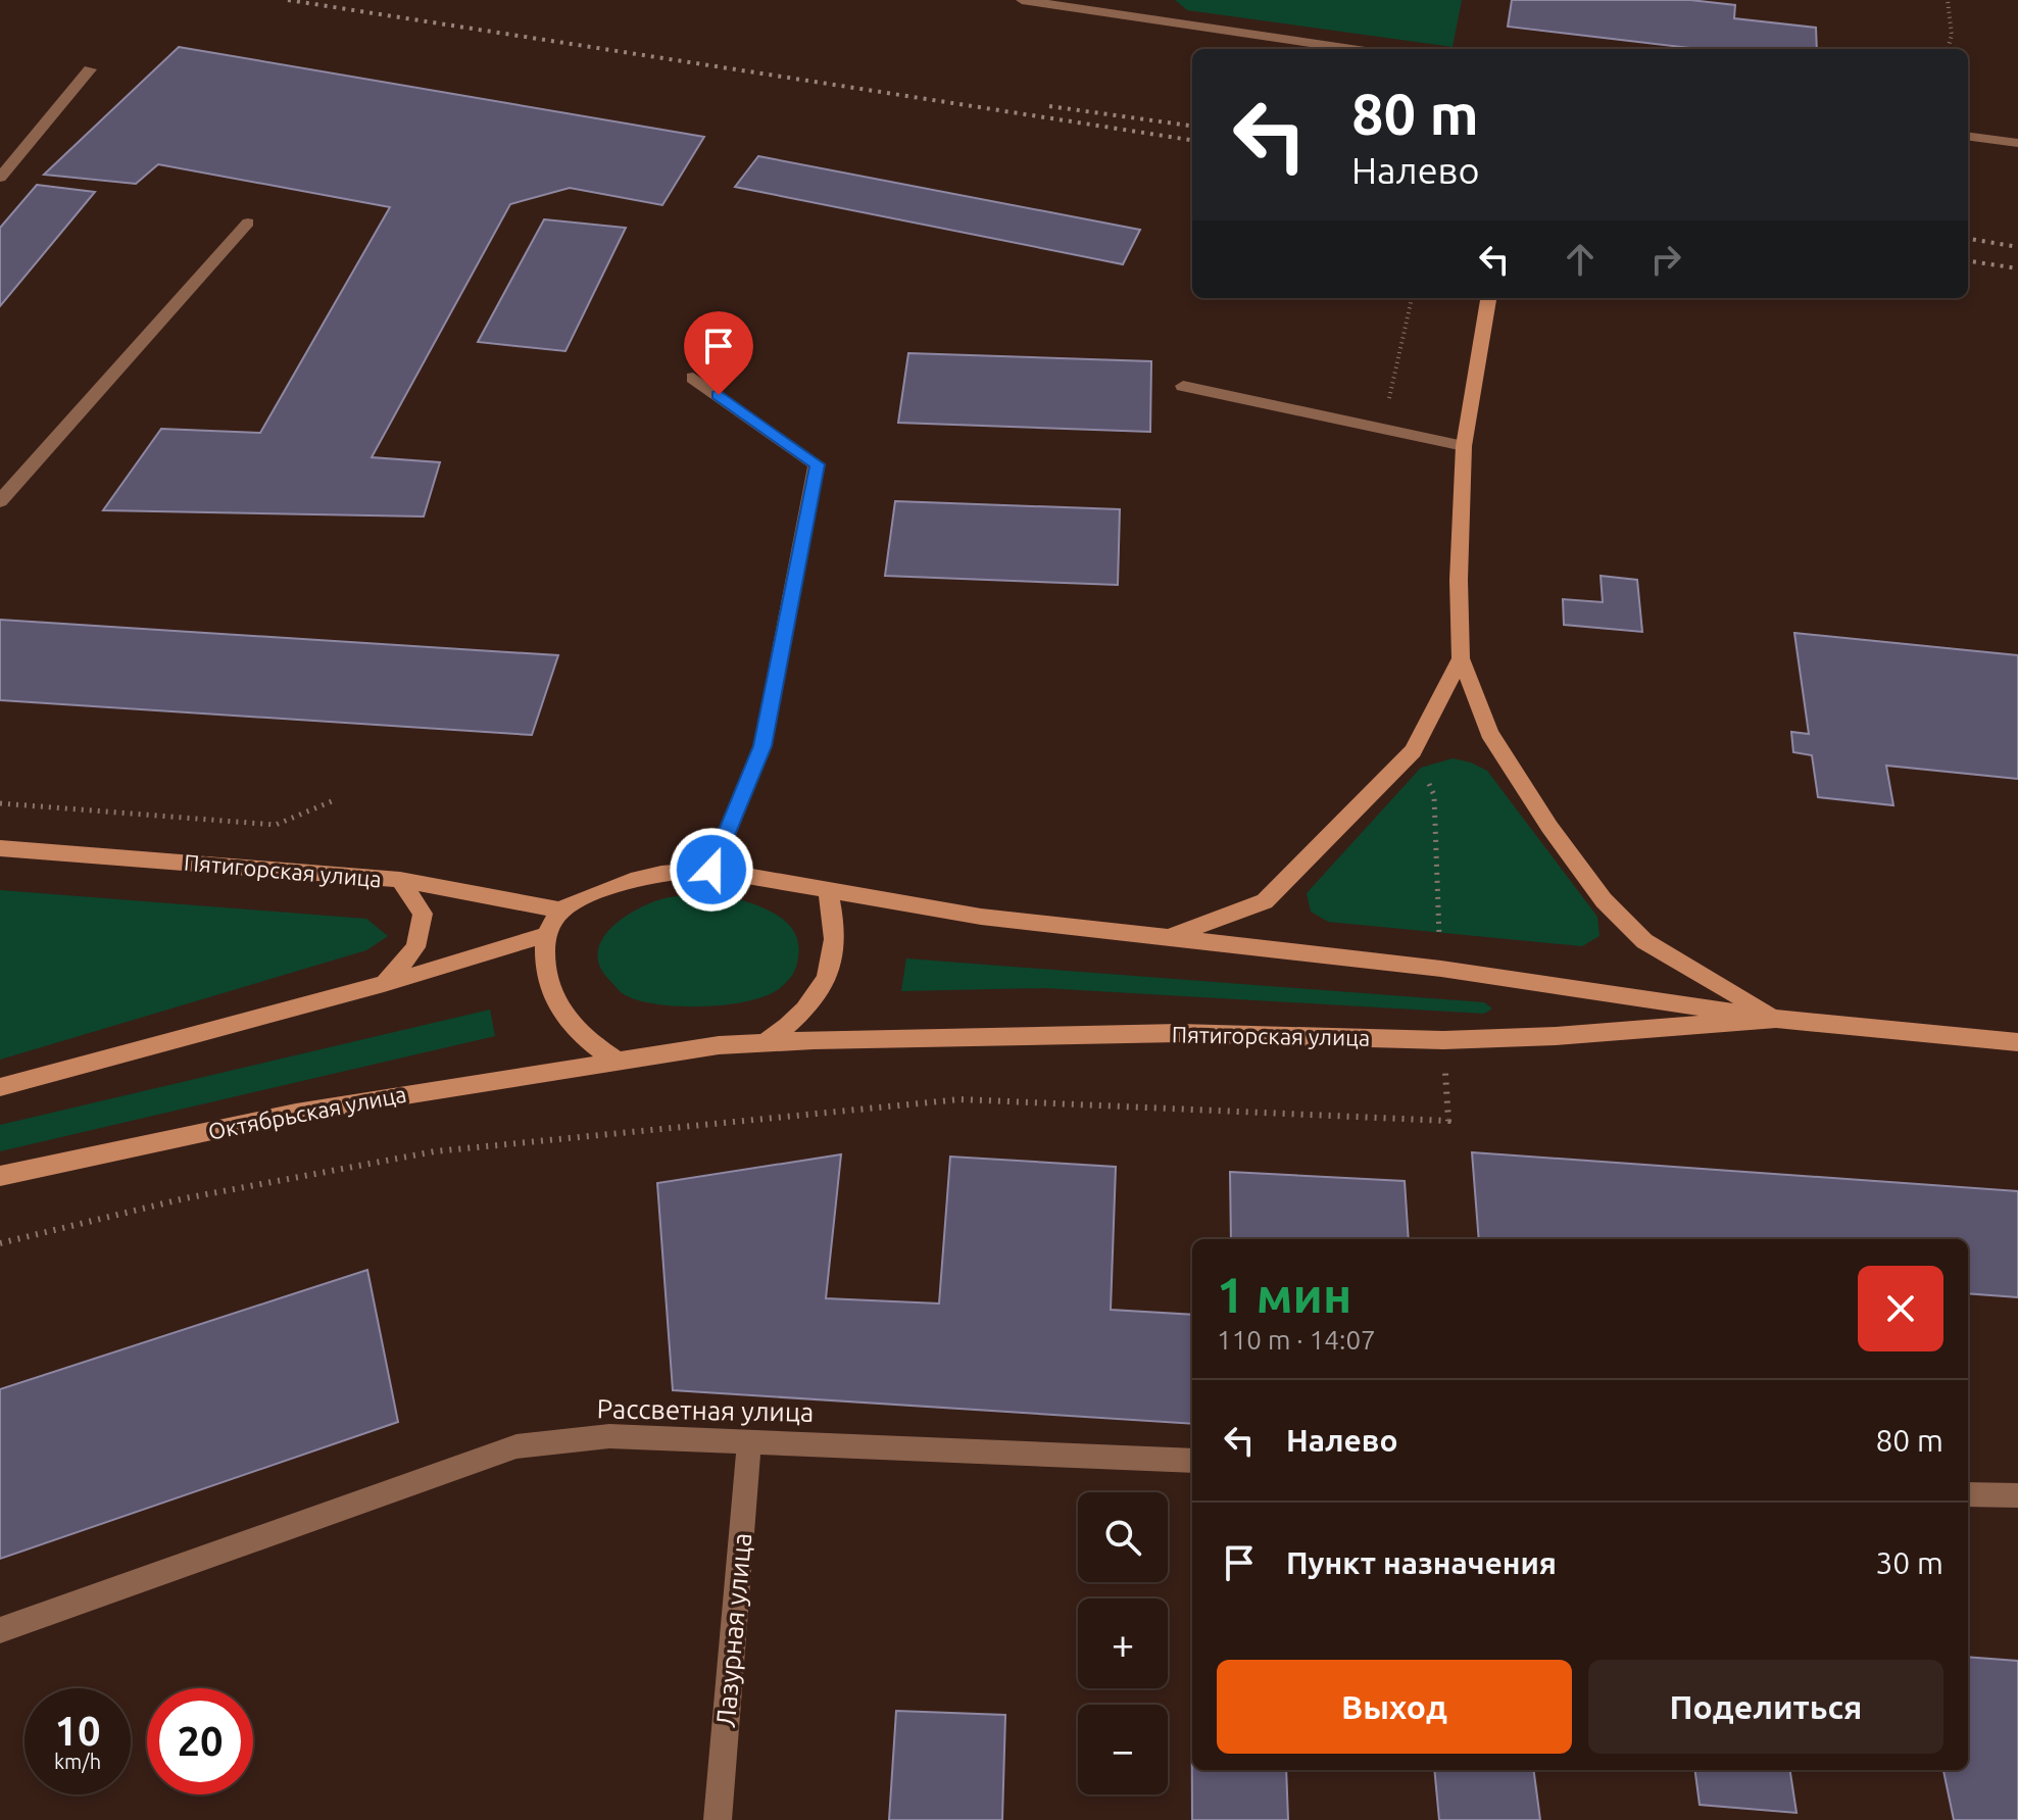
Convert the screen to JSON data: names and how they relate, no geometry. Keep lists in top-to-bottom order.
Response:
{
  "streets": {
    "main road": ["Пятигорская улица", "Октябрьская улица"],
    "street": ["Рассветная улица", "Лазурная улица"]
  },
  "crossings": [
    ["Пятигорская улица", "Октябрьская улица"],
    ["Рассветная улица", "Лазурная улица"]
  ],
  "page": {
    "turn": ["80 m", "Налево"],
    "heading": ["1 мин", "110 m · 14:07"],
    "list": [
      {
        "name": "Налево",
        "value": "80 m"
      },
      {
        "name": "Пункт назначения",
        "value": "30 m"
      }
    ],
    "map_buttons": ["+", "−"],
    "buttons": ["Выход", "Поделиться"],
    "speed": "10 km/h",
    "limit": "20"
  }
}
